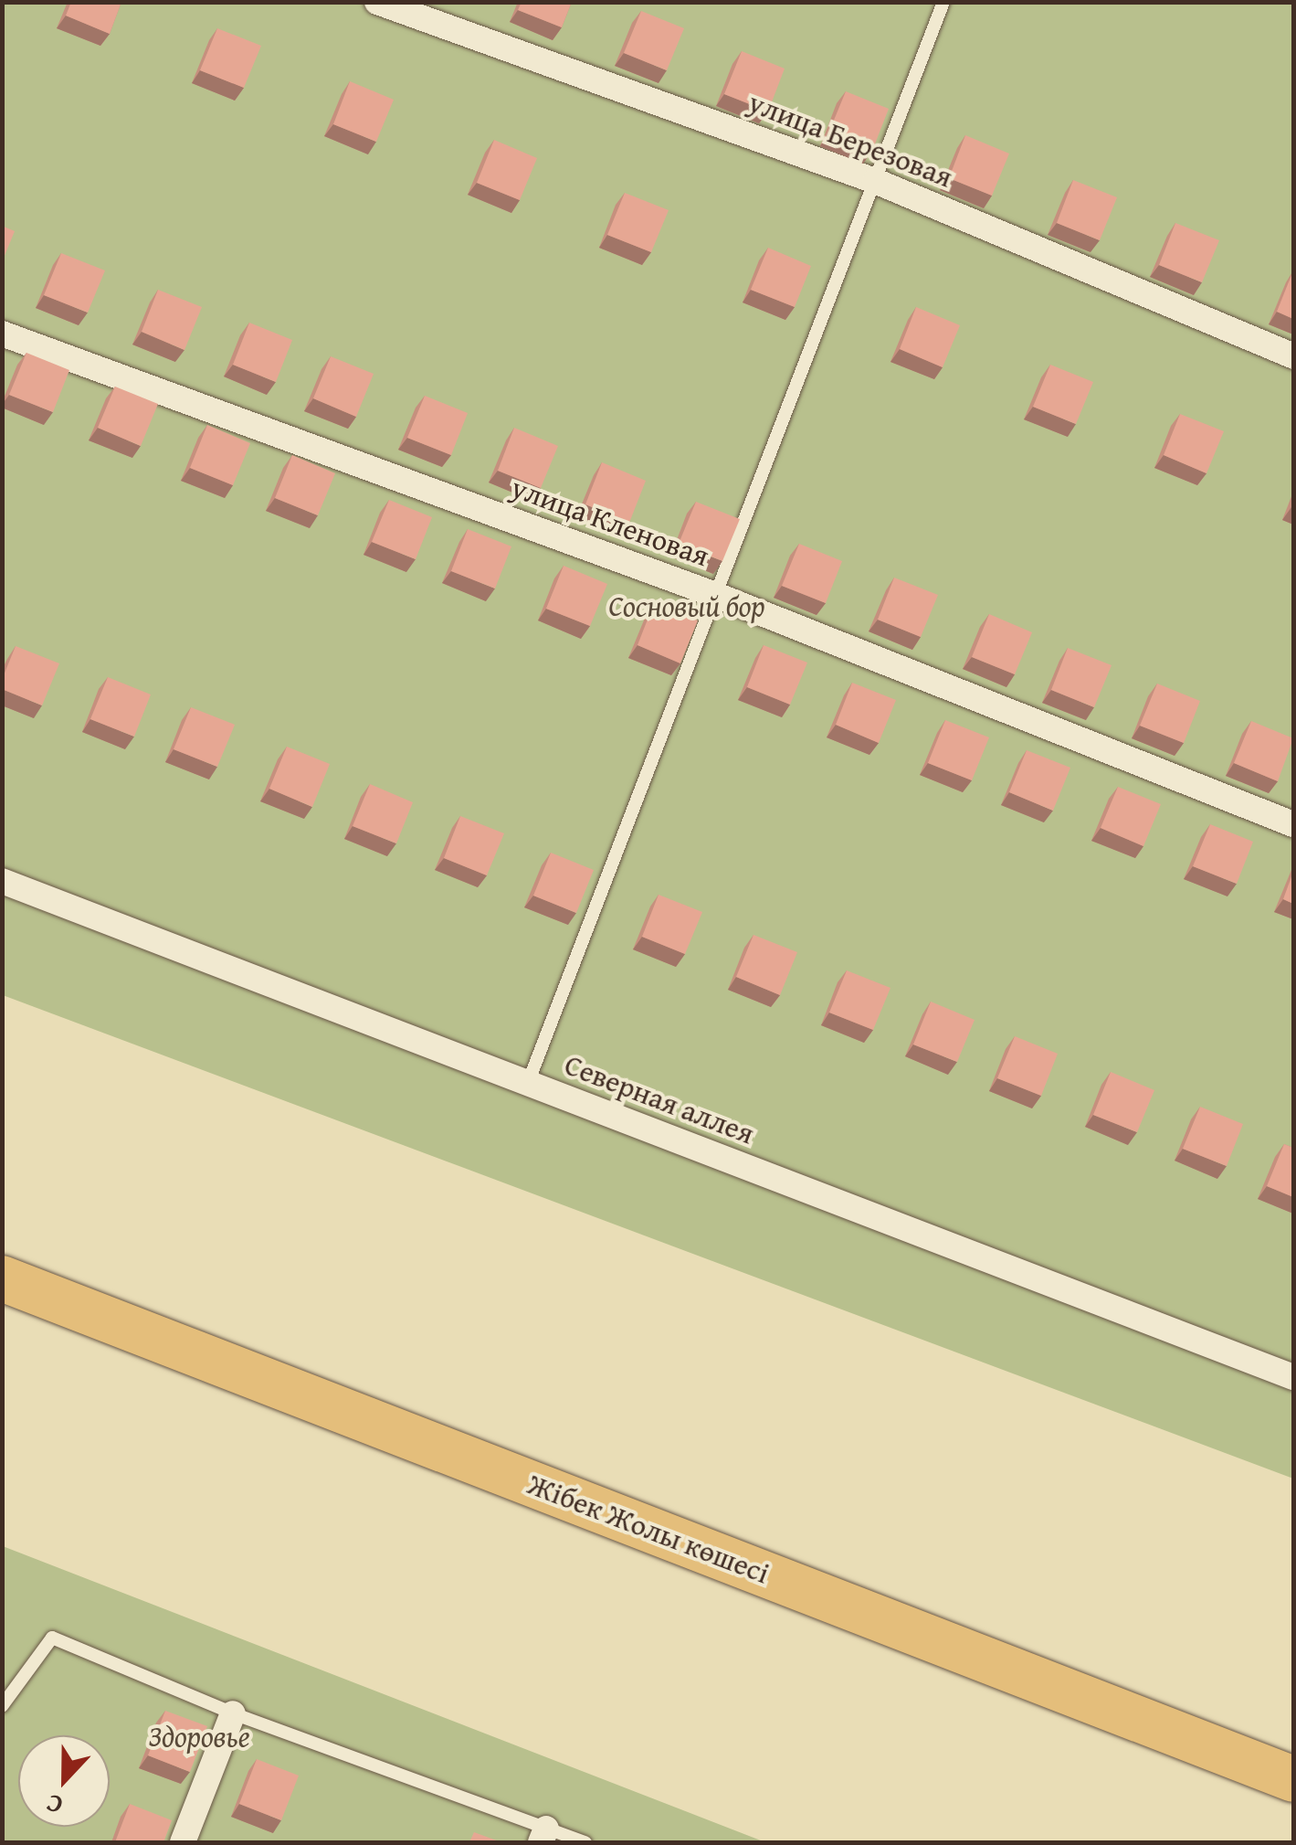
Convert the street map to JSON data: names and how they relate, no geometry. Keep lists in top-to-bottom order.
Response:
{
  "streets": {
    "highway": ["Жібек Жолы көшесі"],
    "street": ["улица Березовая", "улица Кленовая", "Северная аллея"]
  },
  "parks": ["Сосновый бор", "Здоровье"],
  "north": "bottom"
}
